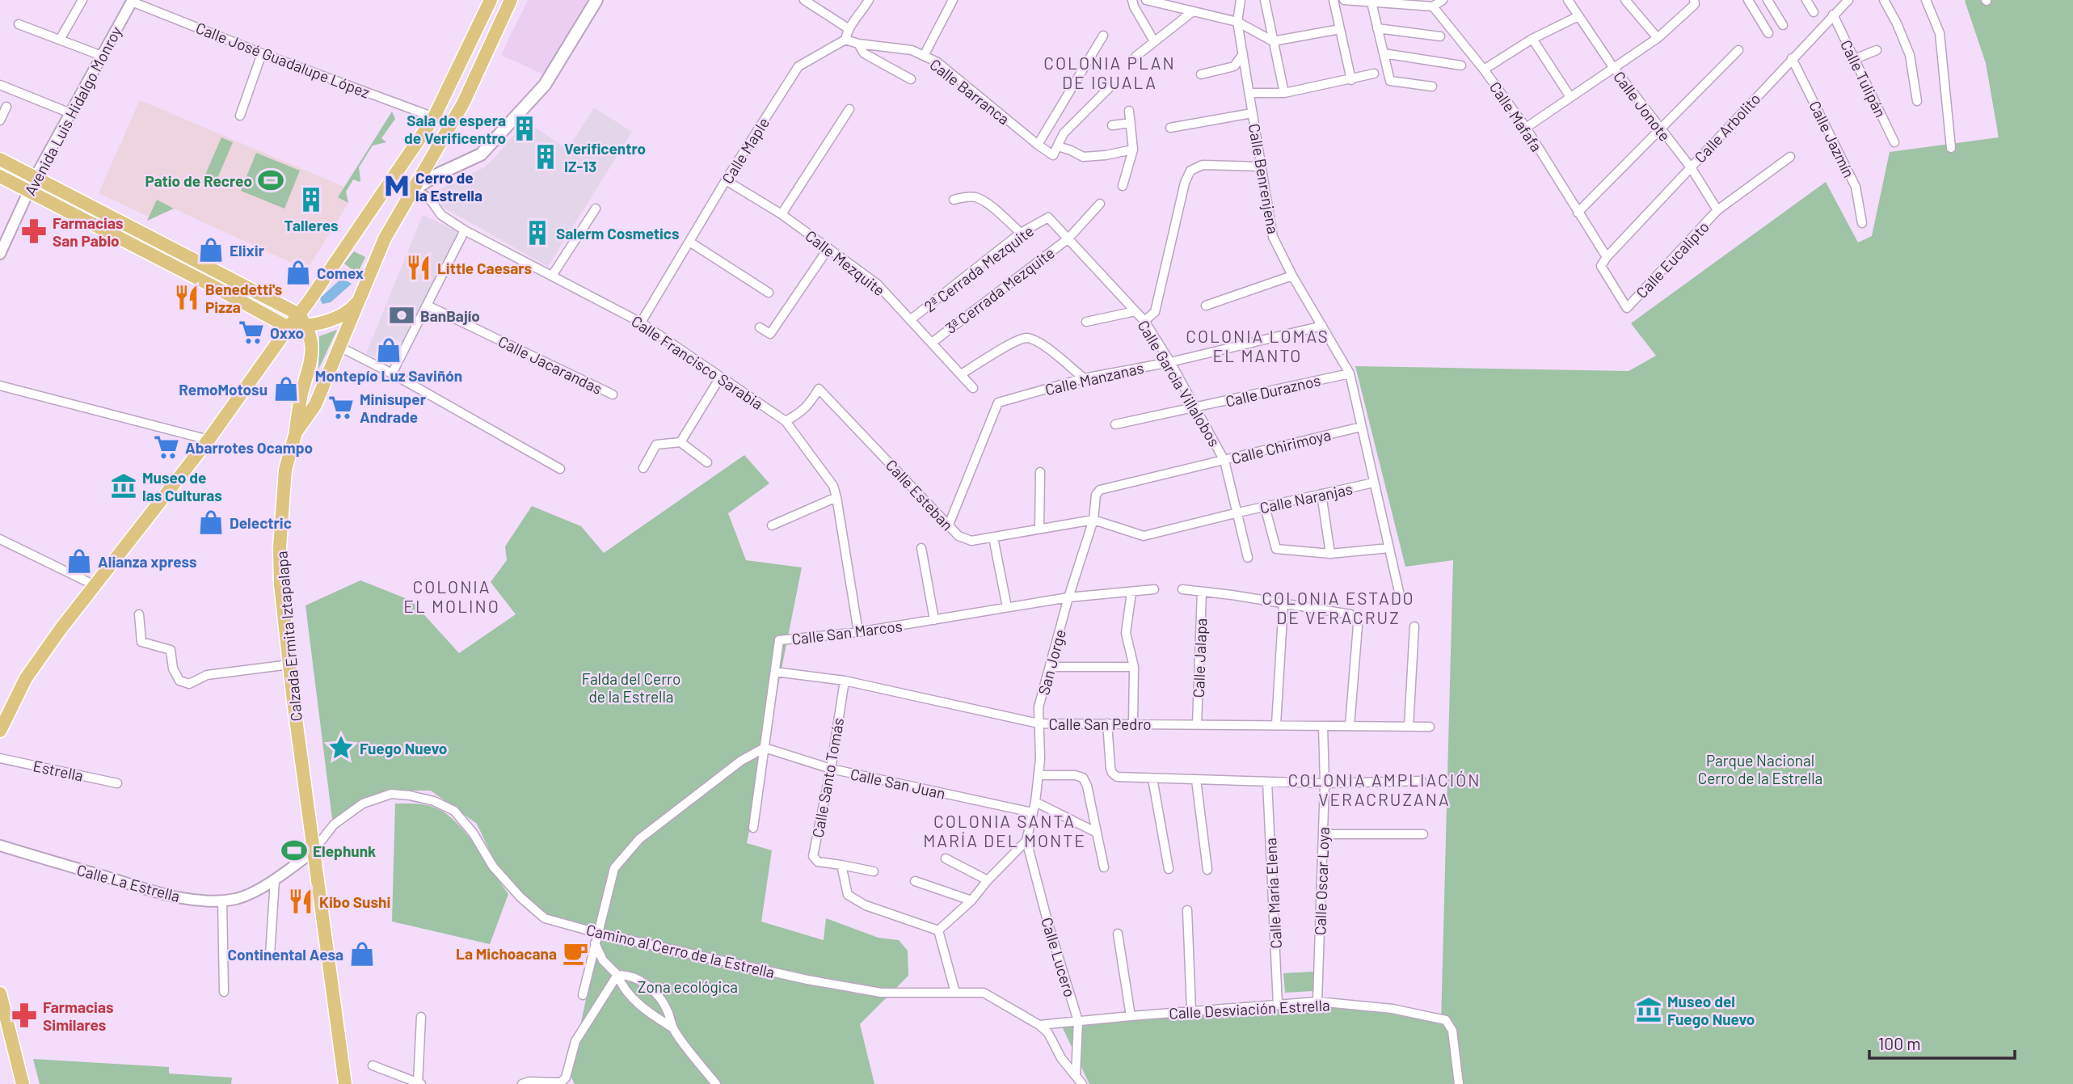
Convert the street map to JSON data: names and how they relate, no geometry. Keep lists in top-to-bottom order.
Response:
{
  "streets": {
    "main road": ["Calzada Ermita Iztapalapa"],
    "street": [
      "Calle José Guadalupe López",
      "Calle Tulipán",
      "Calle Barranca",
      "Calle Jonote",
      "Avenida Luis Hidalgo Monroy",
      "Calle Mafafa",
      "Calle Arbolito",
      "Calle Jazmín",
      "Calle Maple",
      "Calle Benrenjena",
      "Calle Eucalipto",
      "Calle Mezquite",
      "2ª Cerrada Mezquite",
      "3ª Cerrada Mezquite",
      "Calle Francisco Sarabia",
      "Calle Jacarandas",
      "Calle Manzanas",
      "Calle García Villalobos",
      "Calle Duraznos",
      "Calle Chirimoya",
      "Calle Esteban",
      "Calle Naranjas",
      "Calle San Marcos",
      "Calle Jalapa",
      "San Jorge",
      "Calle San Pedro",
      "Estrella",
      "Calle Santo Tomás",
      "Calle San Juan",
      "Calle Oscar Loya",
      "Calle La Estrella",
      "Calle María Elena",
      "Camino al Cerro de la Estrella",
      "Calle Lucero",
      "Calle Desviación Estrella"
    ]
  },
  "crossings": [
    ["Calle José Guadalupe López", "Avenida Luis Hidalgo Monroy"],
    ["Calle Tulipán", "Calle Arbolito"],
    ["Calle Barranca", "Calle Maple"],
    ["Calle Jonote", "Calle Arbolito"],
    ["Calle Jonote", "Calle Eucalipto"],
    ["Calle Mafafa", "Calle Arbolito"],
    ["Calle Mafafa", "Calle Eucalipto"],
    ["Calle Arbolito", "Calle Jazmín"],
    ["Calle Maple", "Calle Mezquite"],
    ["Calle Maple", "Calle Francisco Sarabia"],
    ["Calle Benrenjena", "Calle Manzanas"],
    ["Calle Benrenjena", "Calle Duraznos"],
    ["Calle Benrenjena", "Calle Chirimoya"],
    ["Calle Benrenjena", "Calle Naranjas"],
    ["Calle Mezquite", "2ª Cerrada Mezquite"],
    ["Calle Mezquite", "3ª Cerrada Mezquite"],
    ["2ª Cerrada Mezquite", "Calle García Villalobos"],
    ["3ª Cerrada Mezquite", "Calle García Villalobos"],
    ["Calle Francisco Sarabia", "Calle Esteban"],
    ["Calle Francisco Sarabia", "Calle San Marcos"],
    ["Calle Francisco Sarabia", "Calzada Ermita Iztapalapa"],
    ["Calle Manzanas", "Calle García Villalobos"],
    ["Calle Manzanas", "Calle Esteban"],
    ["Calle García Villalobos", "Calle Duraznos"],
    ["Calle García Villalobos", "Calle Chirimoya"],
    ["Calle García Villalobos", "Calle Naranjas"],
    ["Calle Chirimoya", "Calle Esteban"],
    ["Calle Chirimoya", "Calle Naranjas"],
    ["Calle Chirimoya", "San Jorge"],
    ["Calle Esteban", "Calle Naranjas"],
    ["Calle Esteban", "San Jorge"],
    ["Calle Naranjas", "San Jorge"],
    ["Calle San Marcos", "San Jorge"],
    ["Calle San Marcos", "Calle San Pedro"],
    ["Calle San Marcos", "Calle San Juan"],
    ["Calzada Ermita Iztapalapa", "Calle La Estrella"],
    ["Calzada Ermita Iztapalapa", "Camino al Cerro de la Estrella"],
    ["Calle Jalapa", "Calle San Pedro"],
    ["San Jorge", "Calle San Pedro"],
    ["San Jorge", "Calle San Juan"],
    ["San Jorge", "Calle Lucero"],
    ["Calle San Pedro", "Calle Santo Tomás"],
    ["Calle San Pedro", "Calle Oscar Loya"],
    ["Calle Santo Tomás", "Calle San Juan"],
    ["Calle Oscar Loya", "Calle Desviación Estrella"],
    ["Calle La Estrella", "Camino al Cerro de la Estrella"],
    ["Calle María Elena", "Calle Desviación Estrella"],
    ["Camino al Cerro de la Estrella", "Calle Lucero"],
    ["Camino al Cerro de la Estrella", "Calle Desviación Estrella"],
    ["Calle Lucero", "Calle Desviación Estrella"]
  ],
  "districts": [
    "COLONIA PLAN DE IGUALA",
    "COLONIA LOMAS EL MANTO",
    "COLONIA EL MOLINO",
    "COLONIA ESTADO DE VERACRUZ",
    "COLONIA AMPLIACIÓN VERACRUZANA",
    "COLONIA SANTA MARÍA DEL MONTE"
  ],
  "parks": ["Falda del Cerro de la Estrella", "Parque Nacional Cerro de la Estrella", "Zona ecológica"],
  "places": {
    "building": [
      "Sala de espera de Verificentro",
      "Verificentro IZ-13",
      "Talleres",
      "Salerm Cosmetics"
    ],
    "sports": ["Patio de Recreo", "Elephunk"],
    "metro station": ["Cerro de la Estrella"],
    "pharmacy": ["Farmacias San Pablo", "Farmacias Similares"],
    "shop": [
      "Elixir",
      "Comex",
      "Montepío Luz Saviñón",
      "RemoMotosu",
      "Delectric",
      "Alianza xpress",
      "Continental Aesa"
    ],
    "restaurant": ["Little Caesars", "Benedetti's Pizza", "Kibo Sushi"],
    "bank": ["BanBajío"],
    "supermarket": ["Oxxo", "Minisuper Andrade", "Abarrotes Ocampo"],
    "museum": ["Museo de las Culturas", "Museo del Fuego Nuevo"],
    "place": ["Fuego Nuevo"],
    "cafe": ["La Michoacana"]
  },
  "scale_bar": "100 m"
}
